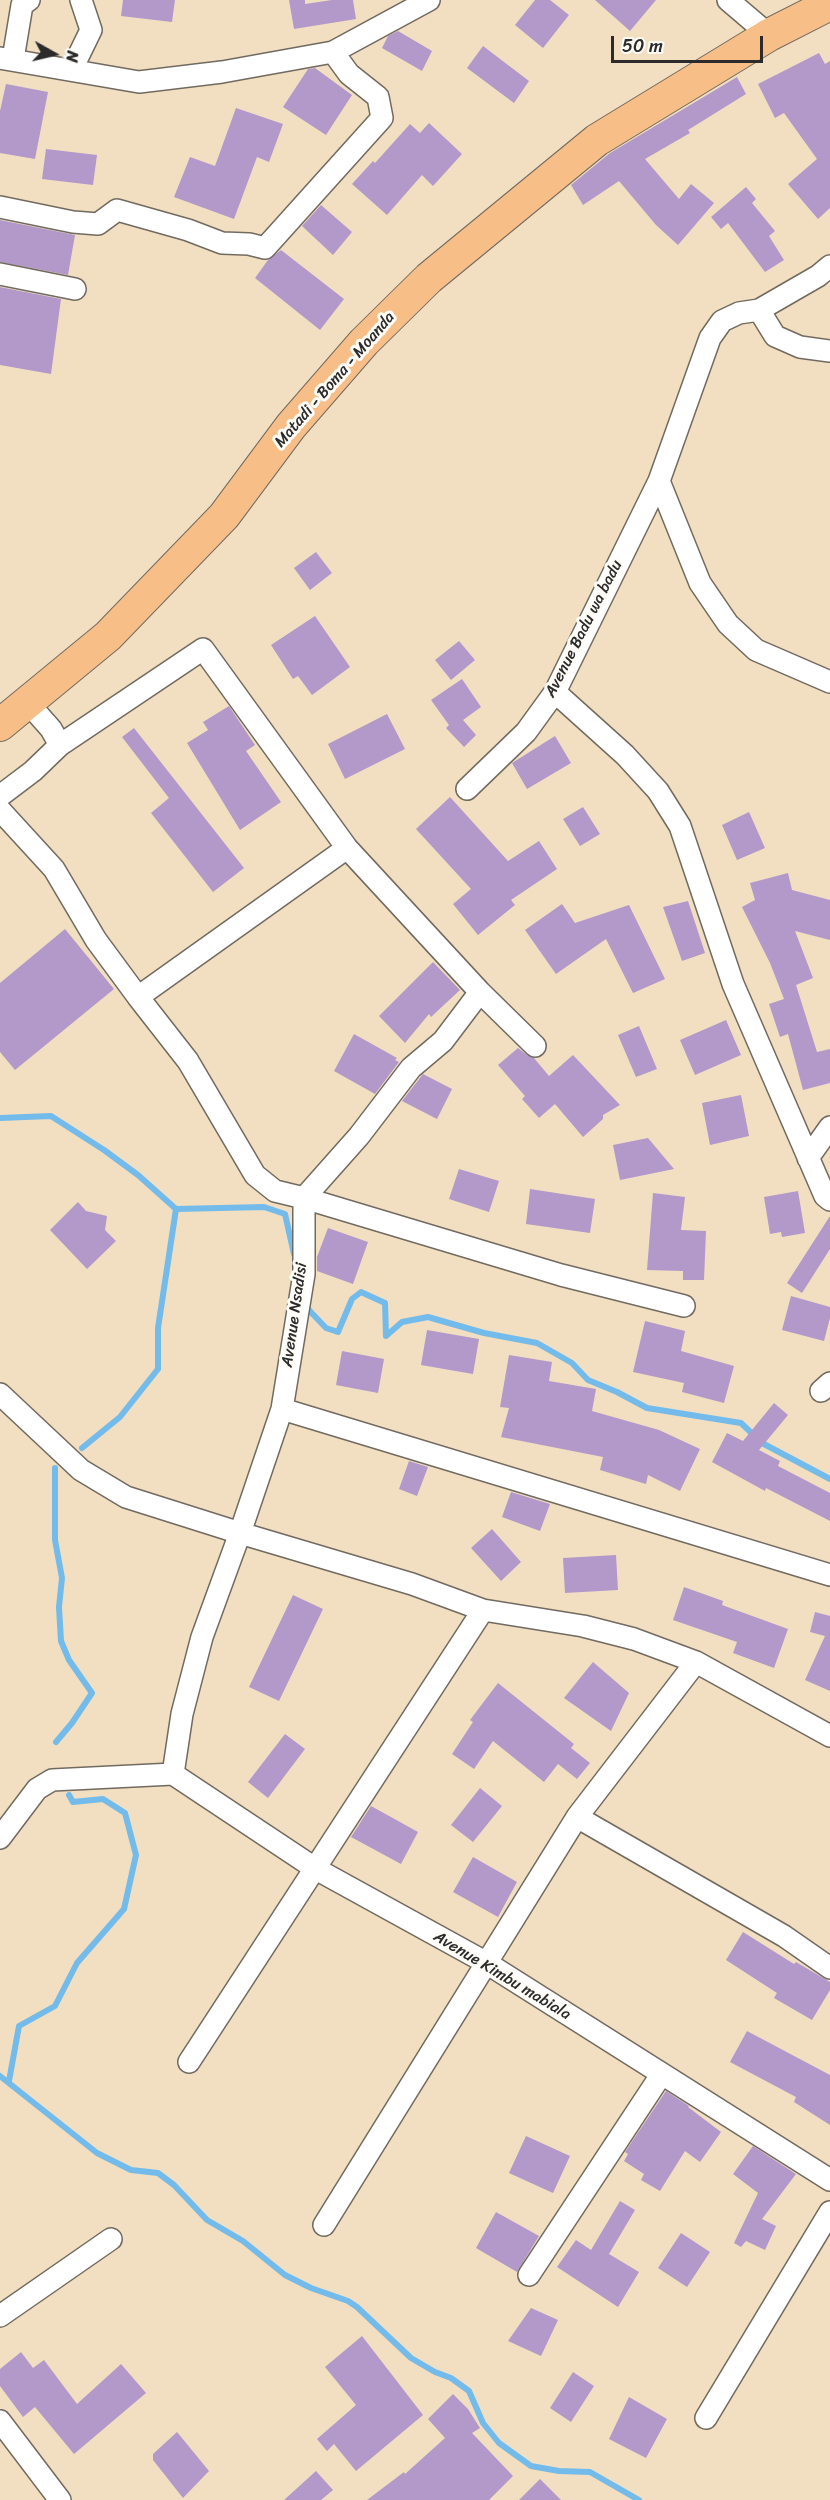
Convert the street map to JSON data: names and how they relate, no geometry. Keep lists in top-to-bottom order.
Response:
{
  "streets": {
    "highway": ["Matadi - Boma - Moanda"],
    "street": ["Avenue Badu wa badu", "Avenue Nsadisi", "Avenue Kimbu mabiala"]
  },
  "crossings": [
    ["Avenue Nsadisi", "Avenue Kimbu mabiala"]
  ],
  "scale_bar": "50 m",
  "north": "right"
}
